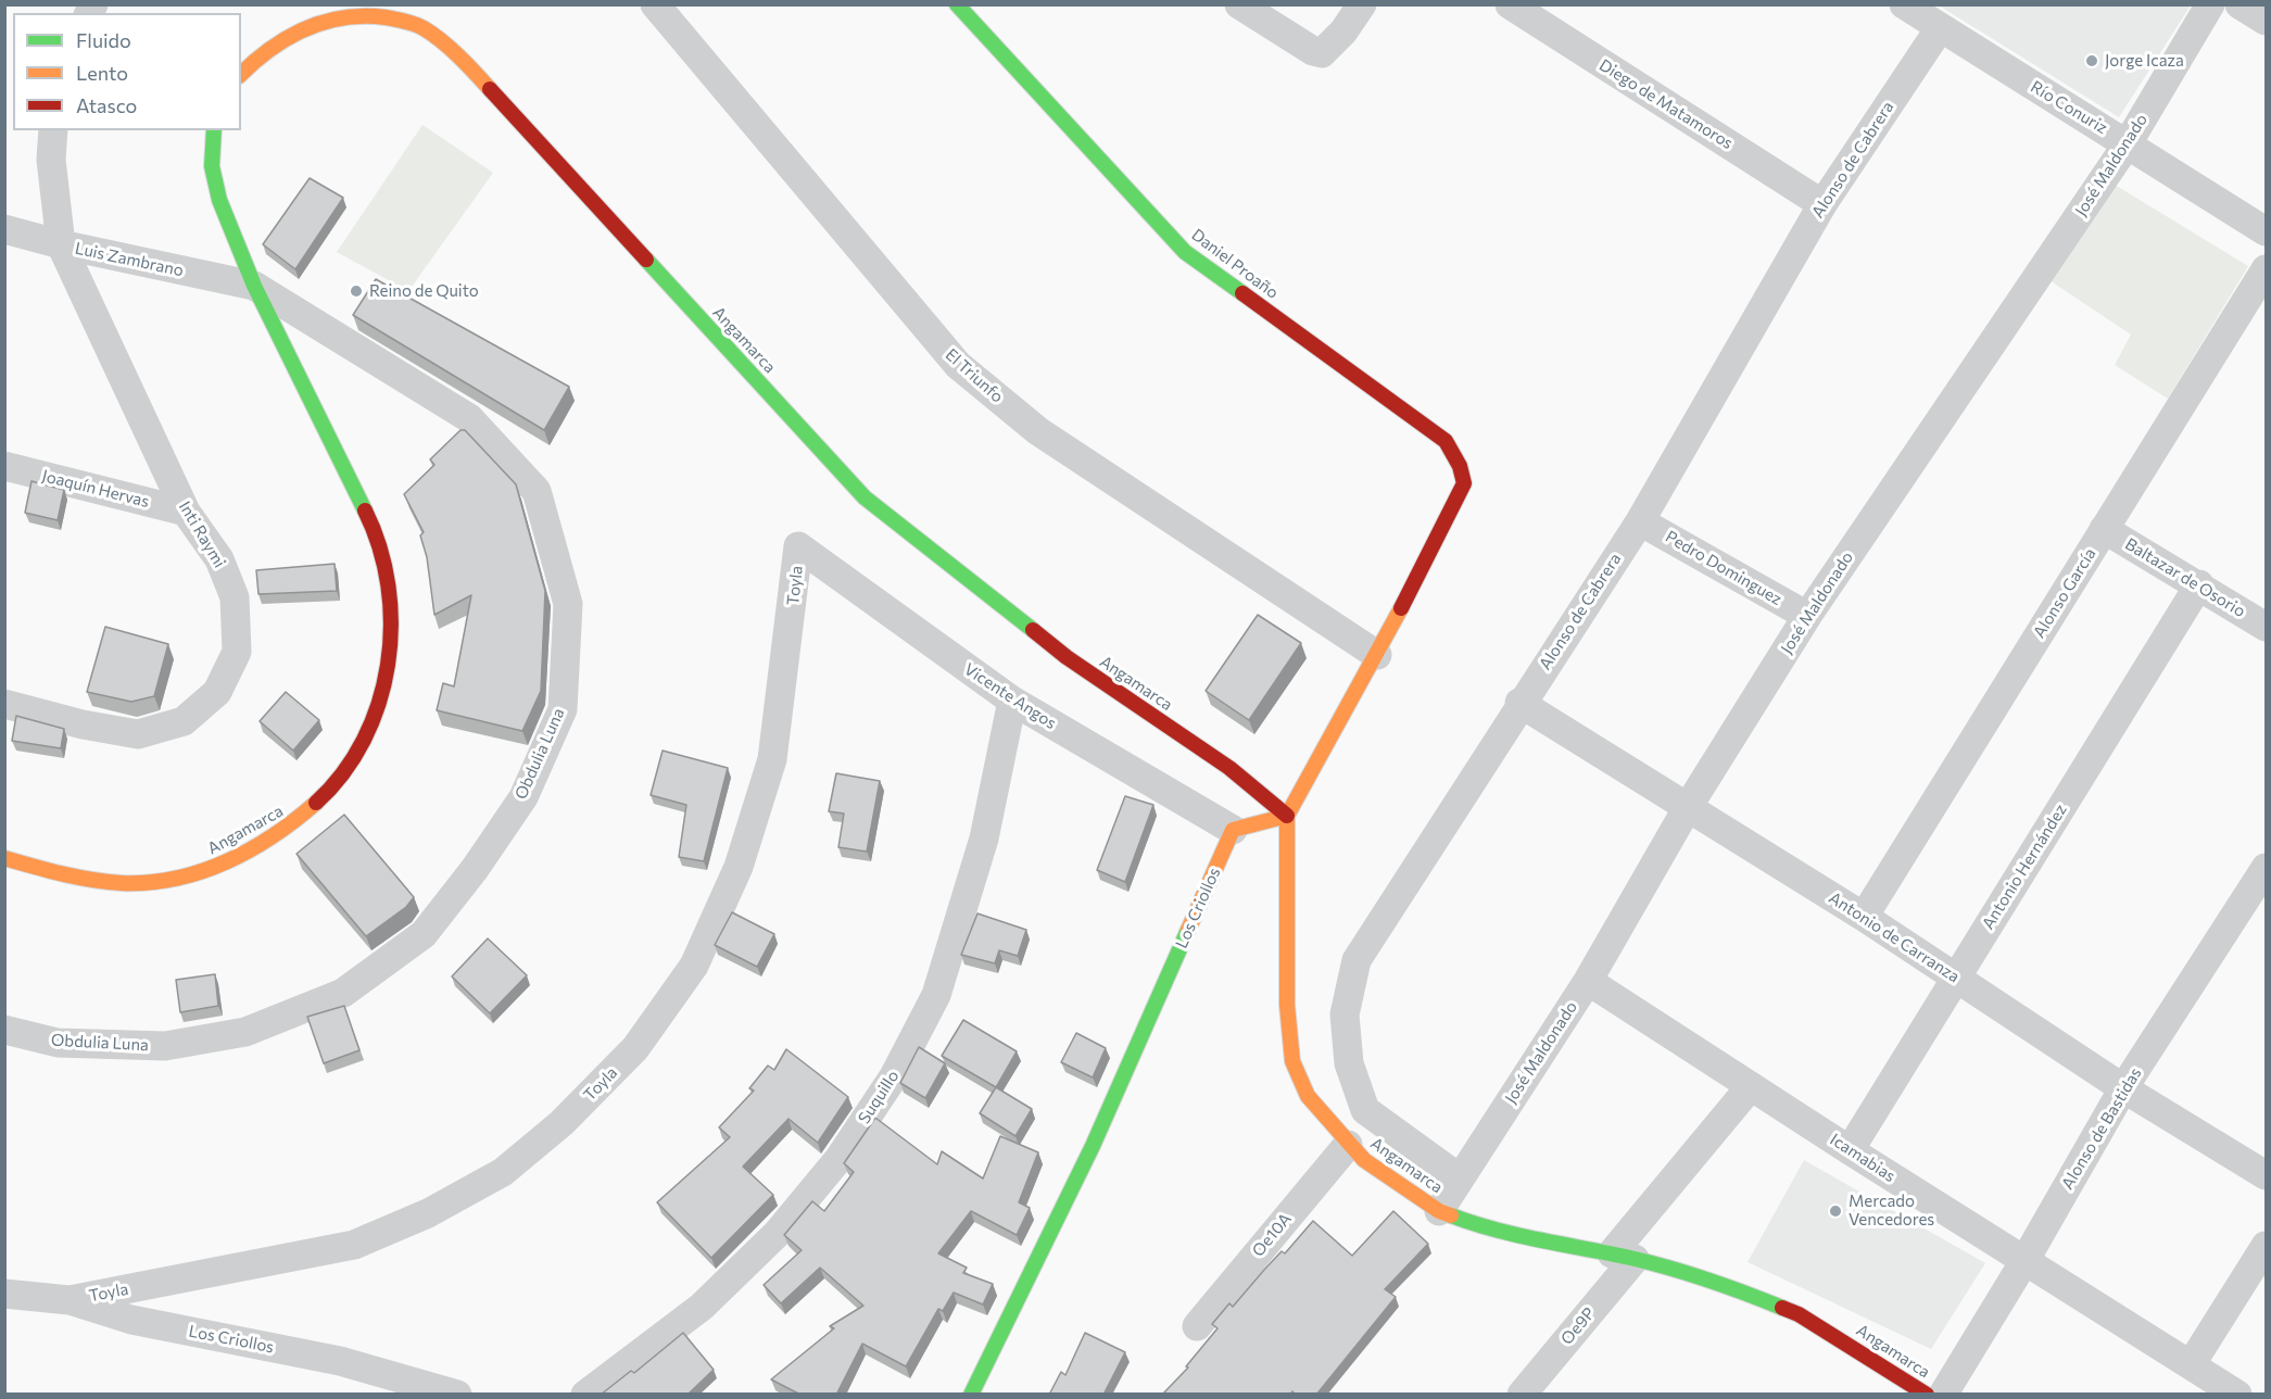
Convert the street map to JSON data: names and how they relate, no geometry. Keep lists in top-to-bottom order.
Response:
{
  "streets": {
    "street": [
      "Diego de Matamoros",
      "Río Conuriz",
      "Alonso de Cabrera",
      "José Maldonado",
      "Luis Zambrano",
      "Daniel Proaño",
      "Angamarca",
      "El Triunfo",
      "Joaquín Hervas",
      "Inti Raymi",
      "Pedro Dominguez",
      "Baltazar de Osorio",
      "Toyla",
      "Alonso García",
      "Vicente Angos",
      "Obdulia Luna",
      "Antonio Hernández",
      "Los Criollos",
      "Antonio de Carranza",
      "Suquillo",
      "Alonso de Bastidas",
      "Icamabias",
      "Oe10A",
      "Oe9P"
    ]
  },
  "crossings": [
    ["Diego de Matamoros", "Alonso de Cabrera"],
    ["Río Conuriz", "Alonso de Cabrera"],
    ["Río Conuriz", "José Maldonado"],
    ["Alonso de Cabrera", "José Maldonado"],
    ["Alonso de Cabrera", "Pedro Dominguez"],
    ["Alonso de Cabrera", "Antonio de Carranza"],
    ["José Maldonado", "Angamarca"],
    ["José Maldonado", "Pedro Dominguez"],
    ["José Maldonado", "Antonio de Carranza"],
    ["José Maldonado", "Icamabias"],
    ["Luis Zambrano", "Angamarca"],
    ["Luis Zambrano", "Inti Raymi"],
    ["Luis Zambrano", "Obdulia Luna"],
    ["Daniel Proaño", "El Triunfo"],
    ["Angamarca", "Obdulia Luna"],
    ["Angamarca", "Oe10A"],
    ["Angamarca", "Oe9P"],
    ["Joaquín Hervas", "Inti Raymi"],
    ["Baltazar de Osorio", "Alonso García"],
    ["Baltazar de Osorio", "Antonio Hernández"],
    ["Toyla", "Vicente Angos"],
    ["Toyla", "Los Criollos"],
    ["Alonso García", "Antonio de Carranza"],
    ["Vicente Angos", "Los Criollos"],
    ["Vicente Angos", "Suquillo"],
    ["Antonio Hernández", "Antonio de Carranza"],
    ["Antonio Hernández", "Icamabias"],
    ["Antonio de Carranza", "Alonso de Bastidas"],
    ["Alonso de Bastidas", "Icamabias"],
    ["Icamabias", "Oe9P"]
  ],
  "places": ["Jorge Icaza", "Reino de Quito", "Mercado Vencedores"],
  "legend": ["Fluido", "Lento", "Atasco"]
}
